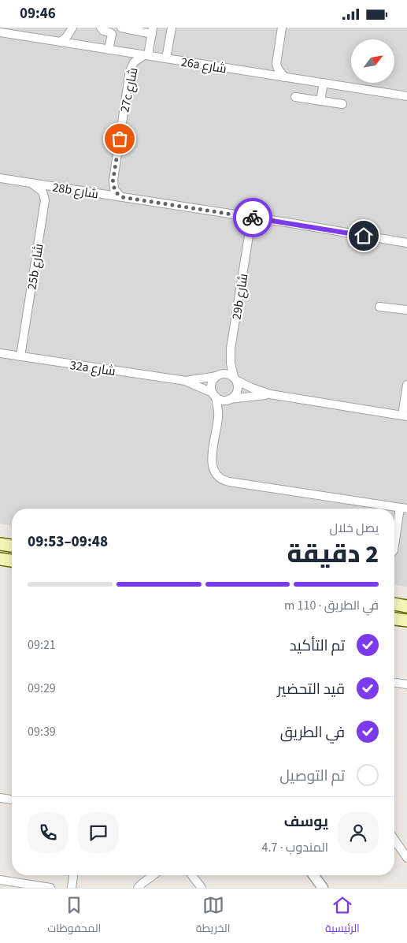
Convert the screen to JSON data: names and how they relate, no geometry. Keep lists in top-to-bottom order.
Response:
{
  "streets": {
    "street": [
      "26a شارع",
      "27c شارع",
      "28b شارع",
      "25b شارع",
      "29b شارع",
      "32a شارع"
    ]
  },
  "crossings": [
    ["26a شارع", "27c شارع"],
    ["27c شارع", "28b شارع"],
    ["28b شارع", "25b شارع"],
    ["28b شارع", "29b شارع"],
    ["25b شارع", "32a شارع"],
    ["29b شارع", "32a شارع"]
  ],
  "north": "top right",
  "page": {
    "status": "09:46",
    "heading": ["2 دقيقة", "يصل خلال", "09:48–09:53"],
    "panel": ["يوسف", "المندوب · 4.7"],
    "bar": "في الطريق · 110 m",
    "list": [
      ["تم التأكيد", "09:21"],
      ["قيد التحضير", "09:29"],
      ["في الطريق", "09:39"],
      "تم التوصيل"
    ],
    "tabs": ["الرئيسية", "الخريطة", "المحفوظات"]
  }
}
